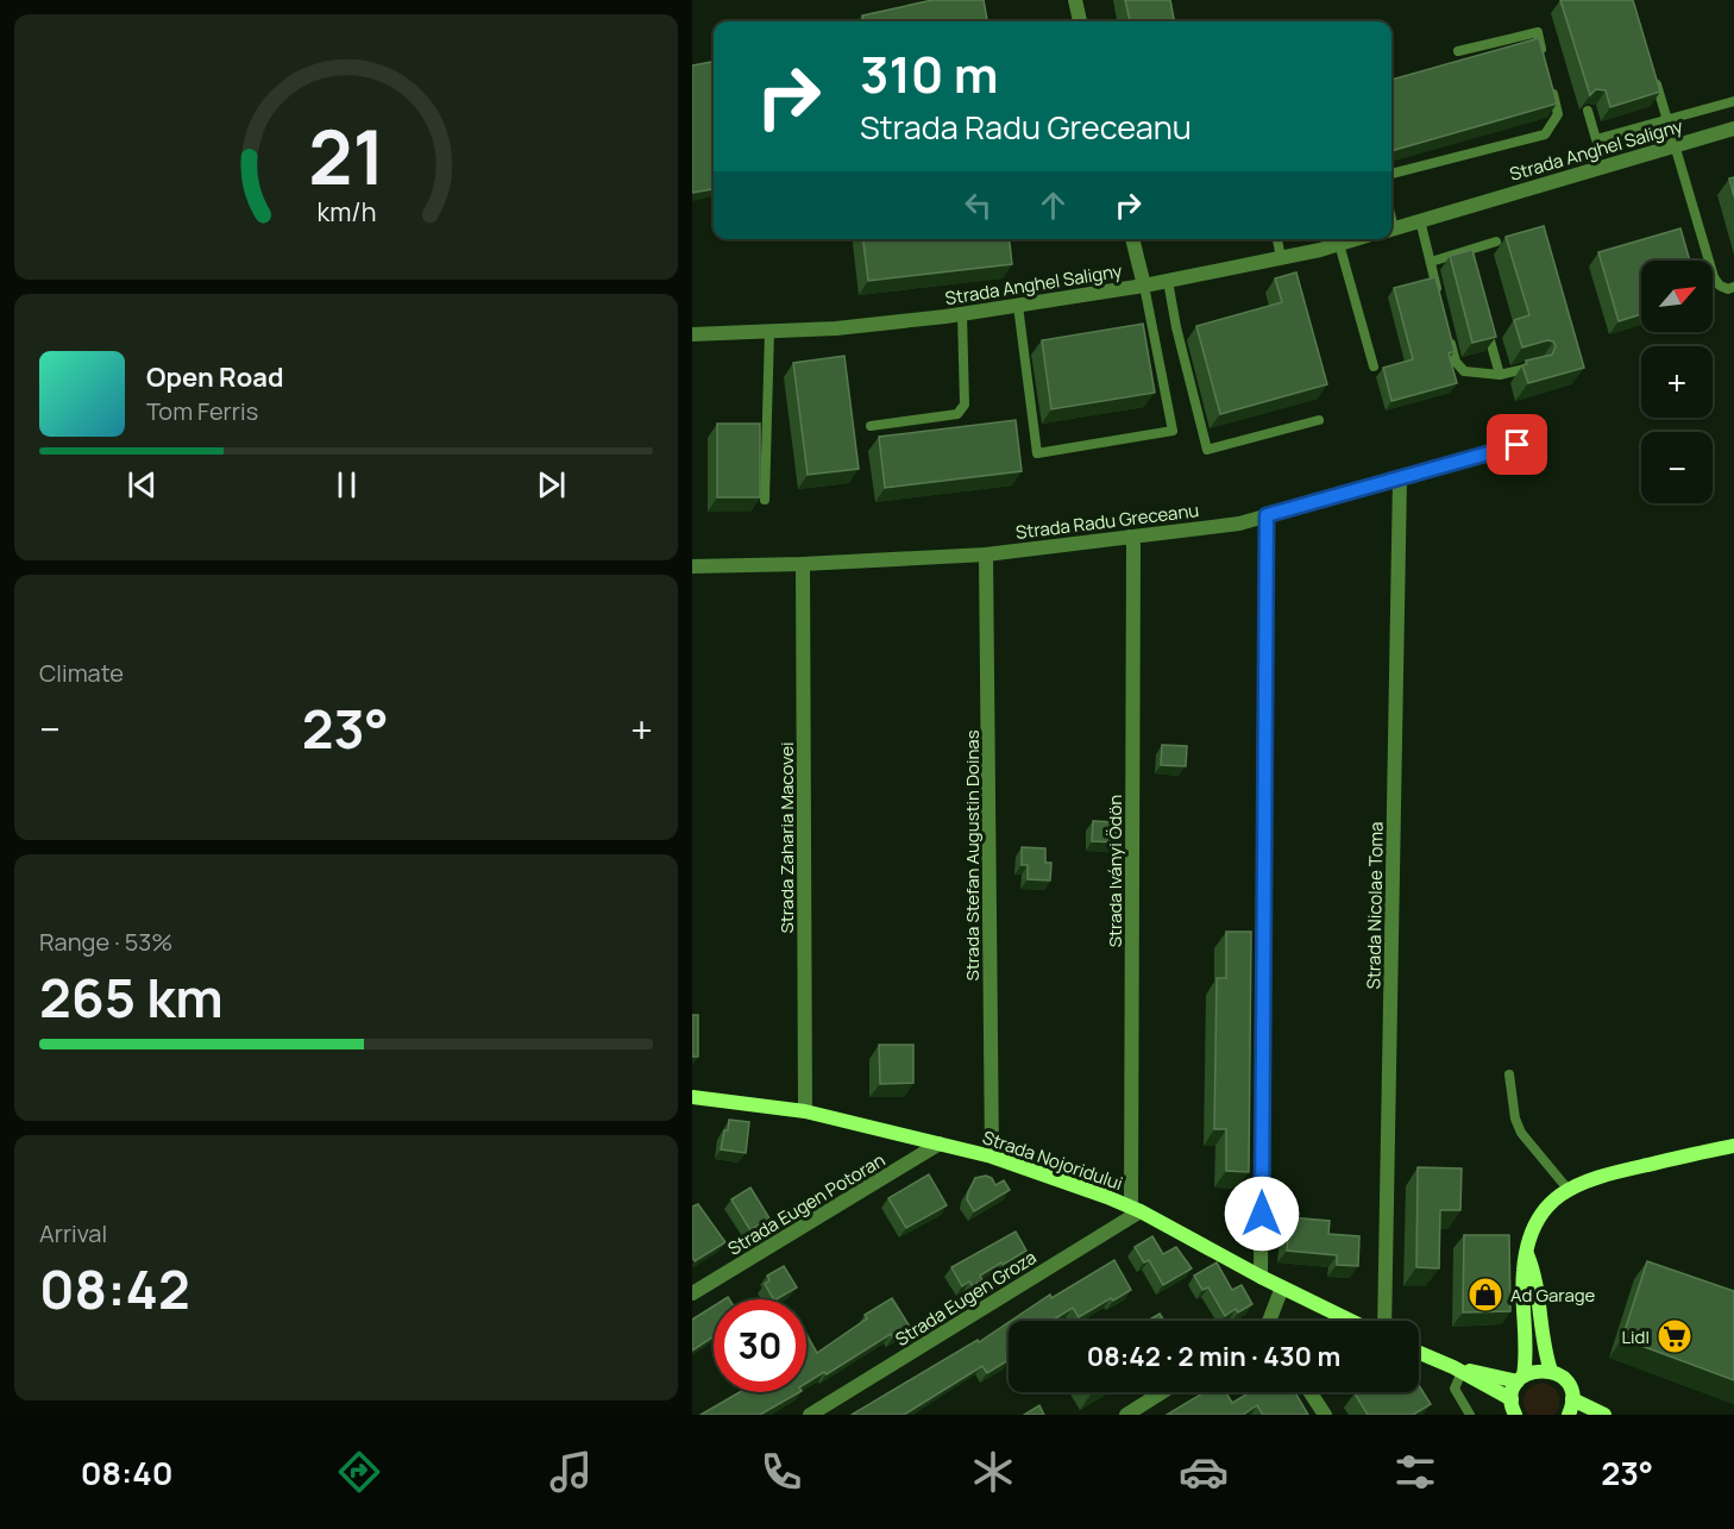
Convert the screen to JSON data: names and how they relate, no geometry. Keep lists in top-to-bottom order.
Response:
{
  "streets": {
    "main road": ["Strada Nojoridului"],
    "street": [
      "Strada Anghel Saligny",
      "Strada Radu Greceanu",
      "Strada Zaharia Macovei",
      "Strada Stefan Augustin Doinas",
      "Strada Iványi Ödön",
      "Strada Nicolae Toma",
      "Strada Eugen Potoran",
      "Strada Eugen Groza"
    ]
  },
  "crossings": [
    ["Strada Radu Greceanu", "Strada Zaharia Macovei"],
    ["Strada Radu Greceanu", "Strada Stefan Augustin Doinas"],
    ["Strada Radu Greceanu", "Strada Iványi Ödön"],
    ["Strada Radu Greceanu", "Strada Nicolae Toma"],
    ["Strada Zaharia Macovei", "Strada Nojoridului"],
    ["Strada Stefan Augustin Doinas", "Strada Nojoridului"],
    ["Strada Iványi Ödön", "Strada Nojoridului"],
    ["Strada Iványi Ödön", "Strada Eugen Groza"],
    ["Strada Nojoridului", "Strada Eugen Potoran"],
    ["Strada Nojoridului", "Strada Eugen Groza"]
  ],
  "places": {
    "shop": ["Ad Garage"],
    "supermarket": ["Lidl"]
  },
  "north": "top right",
  "page": {
    "turn": ["310 m", "Strada Radu Greceanu"],
    "map_buttons": ["+", "−"],
    "song": ["Open Road", "Tom Ferris"],
    "tile": [
      "Climate",
      ["Range · 53%", "265 km"],
      ["Arrival", "08:42"]
    ],
    "heat": ["−", "23°", "+"],
    "limit": "30",
    "trip": "08:42 · 2 min · 430 m",
    "tabs": ["08:40", "23°"],
    "gauge": ["21", "km/h"]
  }
}
